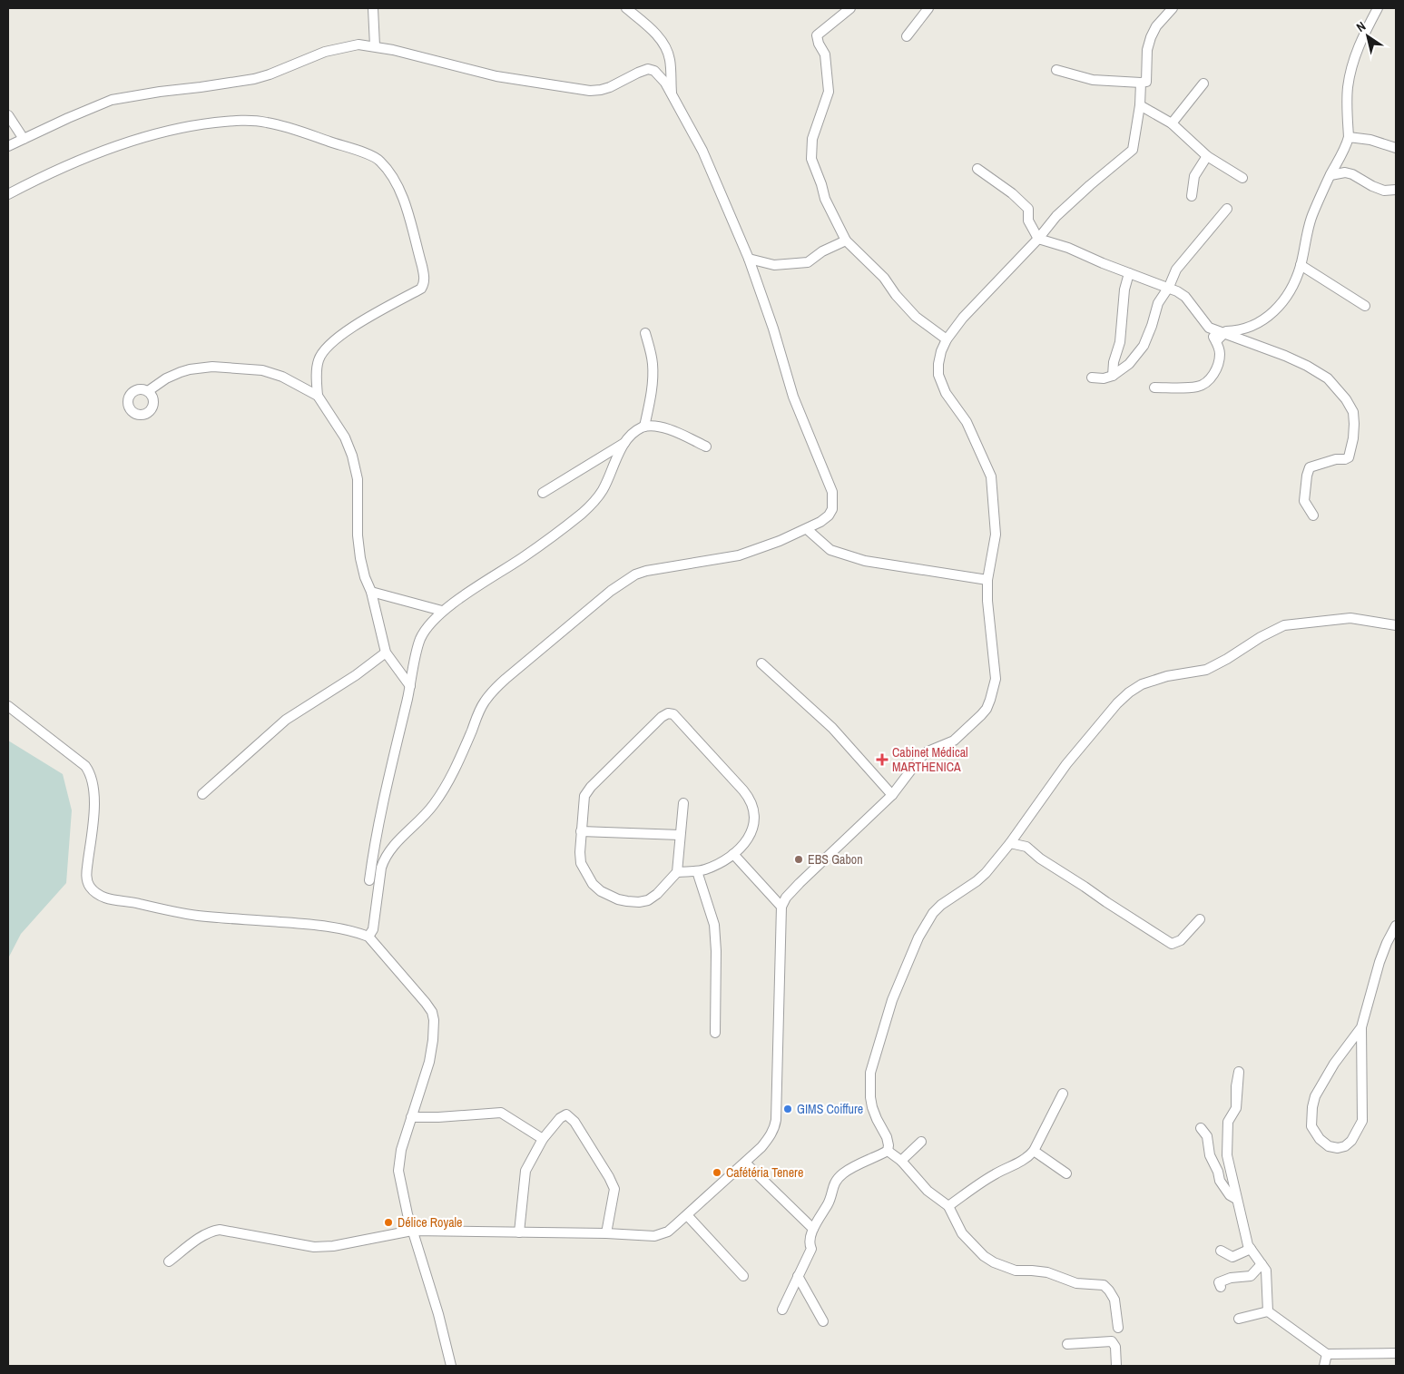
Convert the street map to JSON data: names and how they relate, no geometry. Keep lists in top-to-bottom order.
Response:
{
  "places": {
    "health": ["Cabinet Médical MARTHENICA"],
    "other": [
      "EBS Gabon",
      "GIMS Coiffure",
      "Cafétéria Tenere",
      "Délice Royale"
    ]
  },
  "north": "top left"
}
